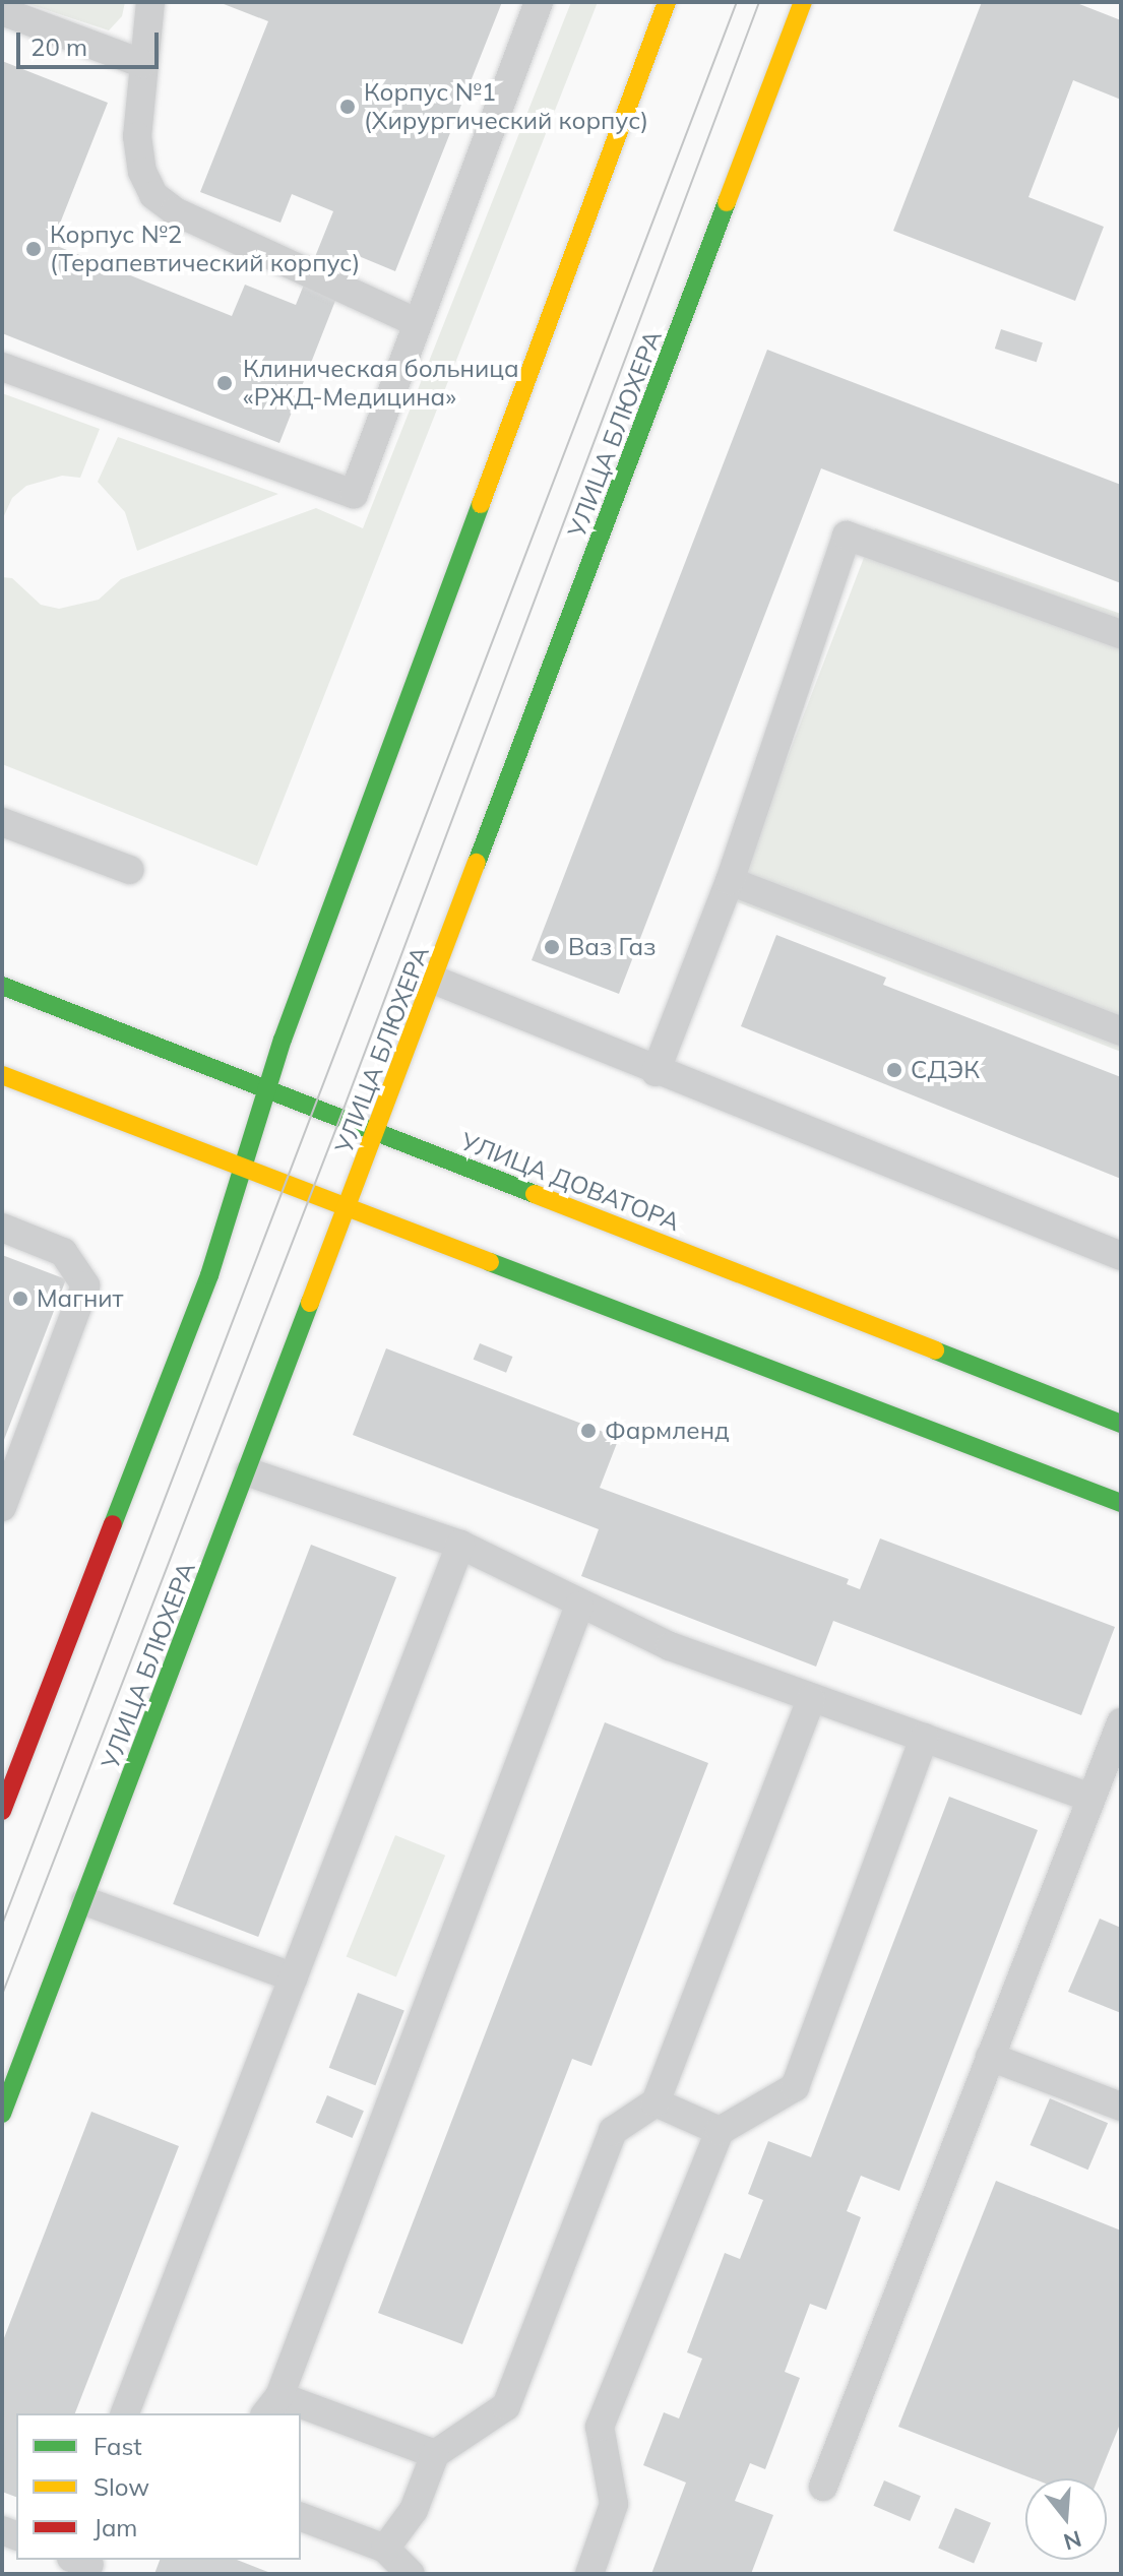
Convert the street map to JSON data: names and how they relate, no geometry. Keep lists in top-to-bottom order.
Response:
{
  "streets": {
    "main road": ["УЛИЦА БЛЮХЕРА", "УЛИЦА ДОВАТОРА"]
  },
  "crossings": [
    ["УЛИЦА БЛЮХЕРА", "УЛИЦА ДОВАТОРА"]
  ],
  "places": [
    "Корпус №1 (Хирургический корпус)",
    "Корпус №2 (Терапевтический корпус)",
    "Клиническая больница «РЖД-Медицина»",
    "Ваз Газ",
    "СДЭК",
    "Магнит",
    "Фармленд"
  ],
  "legend": ["Fast", "Slow", "Jam"],
  "scale_bar": "20 m",
  "north": "bottom"
}
